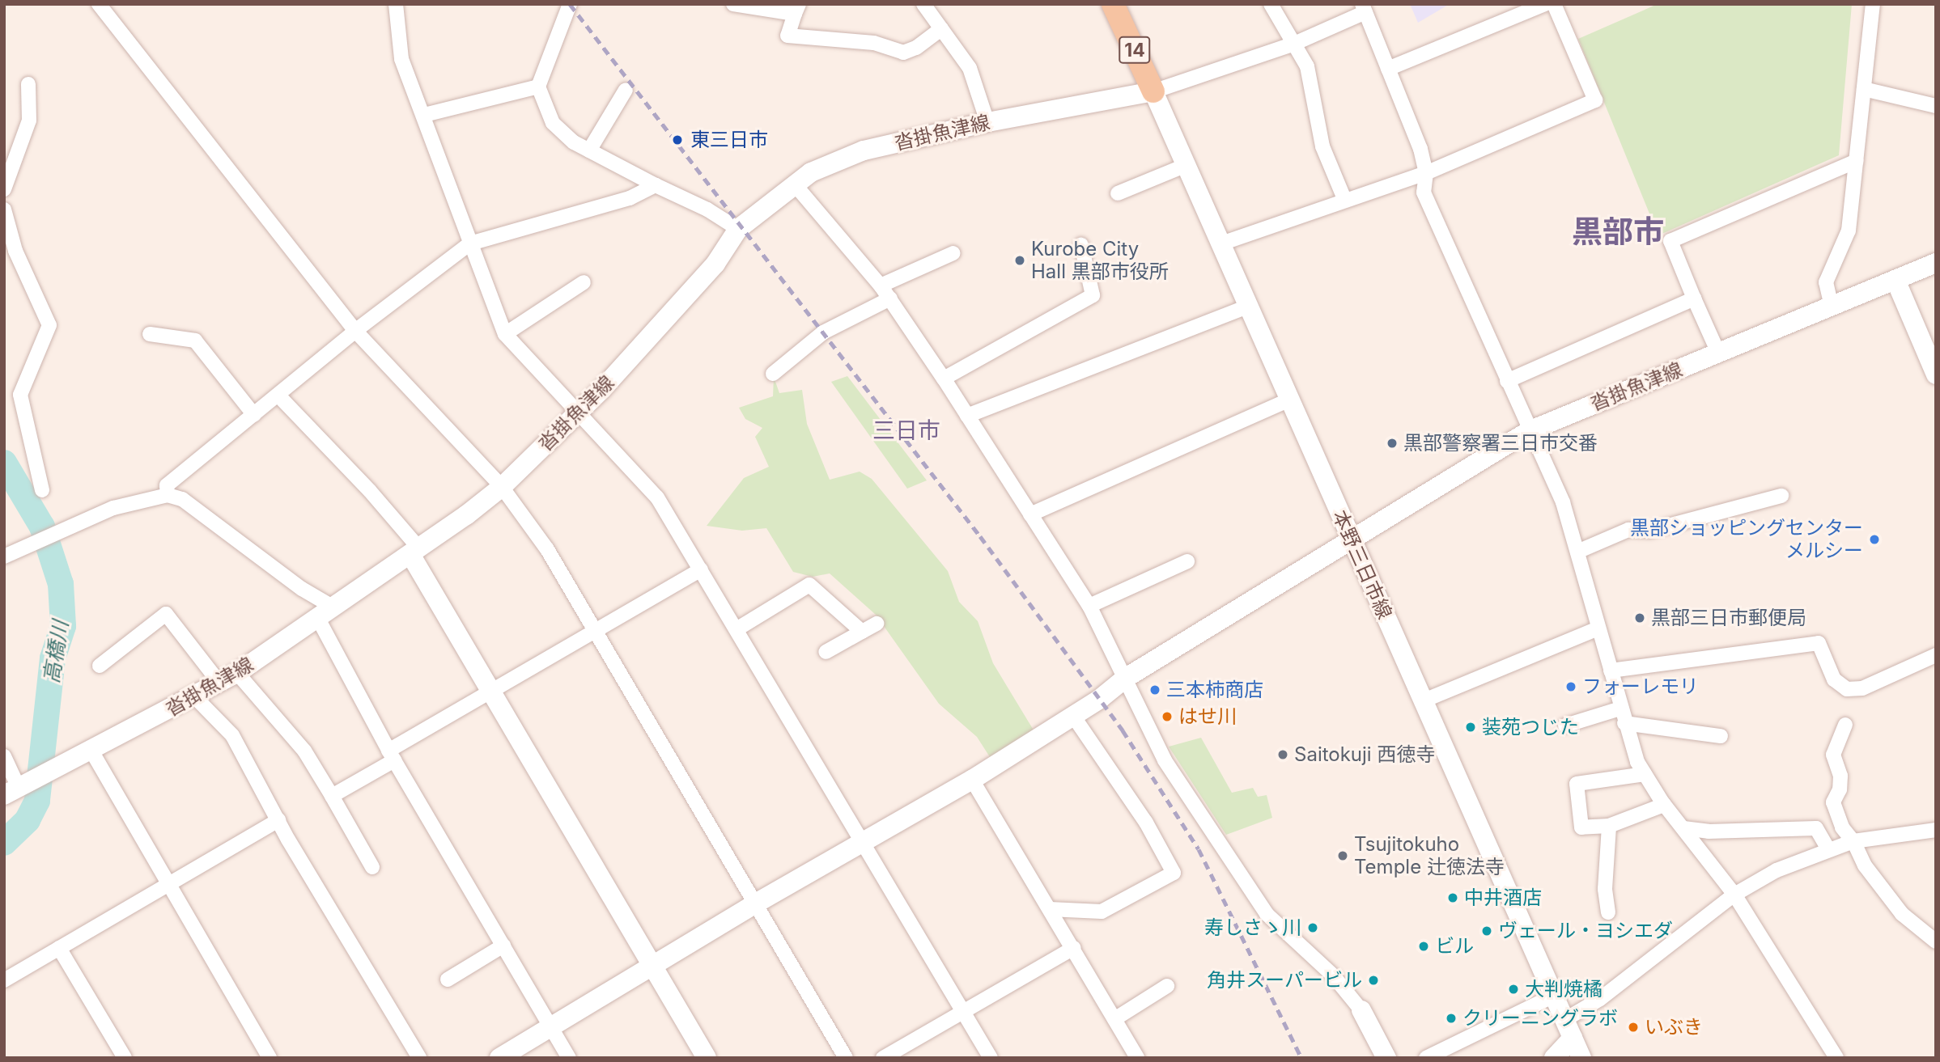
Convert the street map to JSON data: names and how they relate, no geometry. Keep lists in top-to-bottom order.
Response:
{
  "streets": {
    "main road": ["14", "沓掛魚津線", "本野三日市線"]
  },
  "crossings": [
    ["14", "沓掛魚津線"],
    ["14", "本野三日市線"],
    ["沓掛魚津線", "本野三日市線"]
  ],
  "districts": ["黒部市", "三日市"],
  "water": ["高橋川"],
  "places": [
    "東三日市",
    "Kurobe City Hall 黒部市役所",
    "黒部警察署三日市交番",
    "黒部ショッピングセンター メルシー",
    "黒部三日市郵便局",
    "フォーレモリ",
    "三本柿商店",
    "はせ川",
    "装苑つじた",
    "Saitokuji 西徳寺",
    "Tsujitokuho Temple 辻徳法寺",
    "中井酒店",
    "寿しさゝ川",
    "ヴェール・ヨシエダ",
    "ビル",
    "角井スーパービル",
    "大判焼橘",
    "クリーニングラボ",
    "いぶき"
  ]
}
